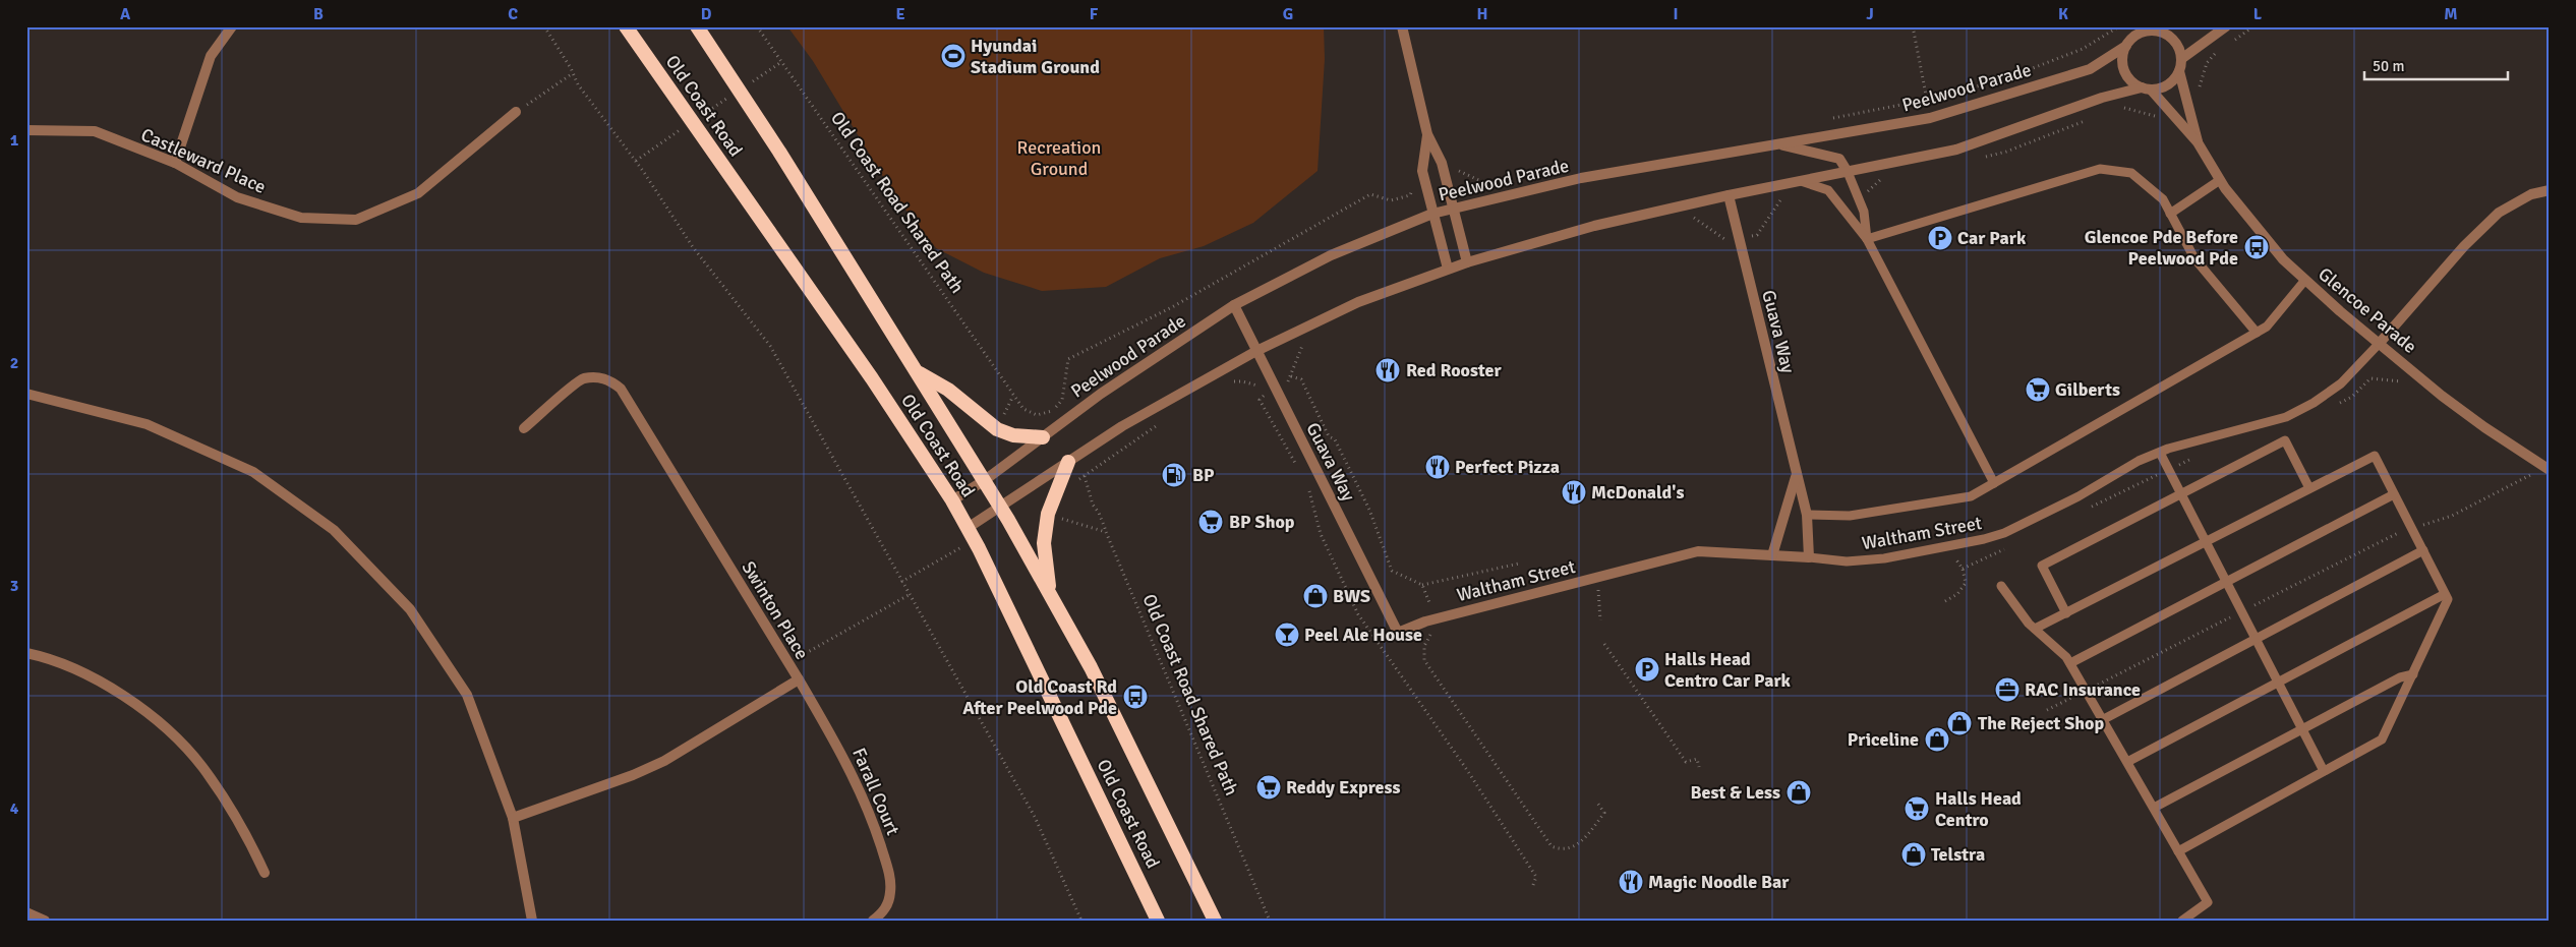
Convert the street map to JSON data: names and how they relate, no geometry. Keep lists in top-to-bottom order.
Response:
{
  "streets": {
    "highway": ["Old Coast Road"],
    "street": [
      "Peelwood Parade",
      "Castleward Place",
      "Glencoe Parade",
      "Guava Way",
      "Waltham Street",
      "Swinton Place",
      "Farall Court"
    ],
    "path": ["Old Coast Road Shared Path"]
  },
  "crossings": [
    ["Peelwood Parade", "Old Coast Road"],
    ["Peelwood Parade", "Glencoe Parade"],
    ["Peelwood Parade", "Guava Way"],
    ["Glencoe Parade", "Waltham Street"],
    ["Guava Way", "Waltham Street"],
    ["Swinton Place", "Farall Court"]
  ],
  "parks": ["Recreation Ground"],
  "places": {
    "sports": ["Hyundai Stadium Ground"],
    "parking": ["Car Park", "Halls Head Centro Car Park"],
    "bus stop": ["Glencoe Pde Before Peelwood Pde", "Old Coast Rd After Peelwood Pde"],
    "restaurant": [
      "Red Rooster",
      "Perfect Pizza",
      "McDonald's",
      "Magic Noodle Bar"
    ],
    "supermarket": [
      "Gilberts",
      "BP Shop",
      "Reddy Express",
      "Halls Head Centro"
    ],
    "fuel station": ["BP"],
    "shop": [
      "BWS",
      "The Reject Shop",
      "Priceline",
      "Best & Less",
      "Telstra"
    ],
    "bar": ["Peel Ale House"],
    "office": ["RAC Insurance"]
  },
  "scale_bar": "50 m",
  "grid": {
    "columns": [
      "A",
      "B",
      "C",
      "D",
      "E",
      "F",
      "G",
      "H",
      "I",
      "J",
      "K",
      "L",
      "M"
    ],
    "rows": [
      "1",
      "2",
      "3",
      "4"
    ]
  }
}
